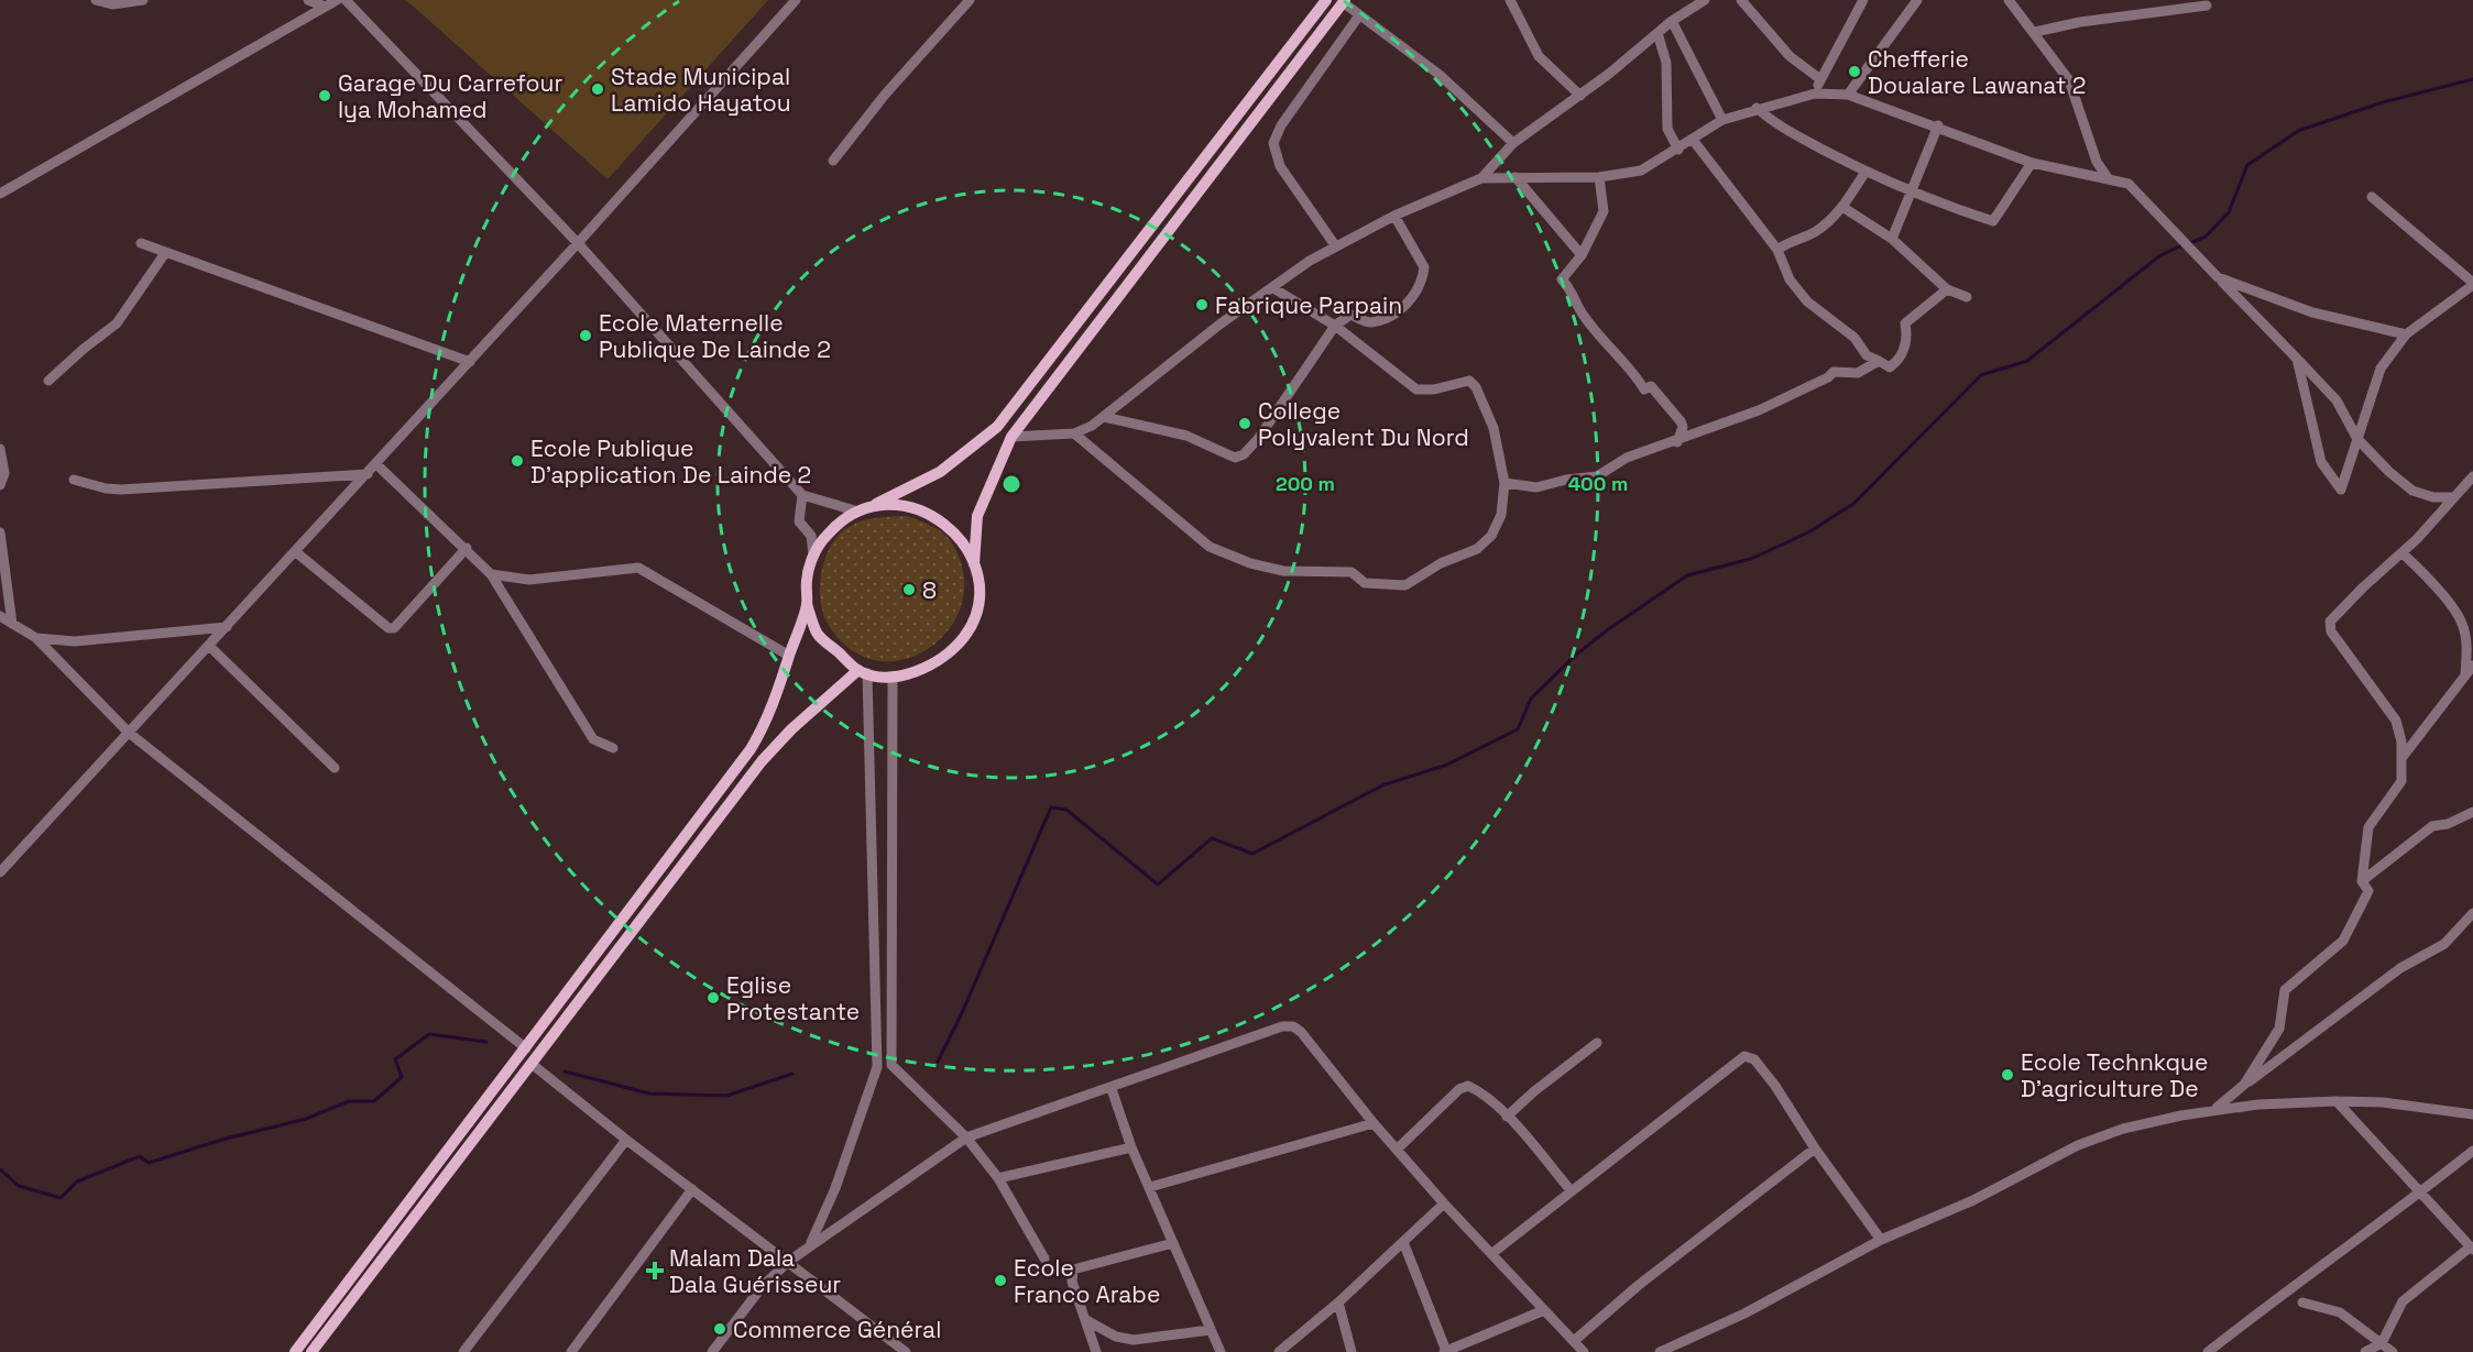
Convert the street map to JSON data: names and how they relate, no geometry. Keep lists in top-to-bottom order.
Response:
{
  "places": {
    "other": [
      "Chefferie Doualare Lawanat 2",
      "Stade Municipal Lamido Hayatou",
      "Garage Du Carrefour Iya Mohamed",
      "Fabrique Parpain",
      "Ecole Maternelle Publique De Lainde 2",
      "College Polyvalent Du Nord",
      "Ecole Publique D'application De Lainde 2",
      "8",
      "Eglise Protestante",
      "Ecole Technkque D'agriculture De",
      "Ecole Franco Arabe",
      "Commerce Général"
    ],
    "health": ["Malam Dala Dala Guérisseur"]
  },
  "rings": ["200 m", "400 m"]
}
